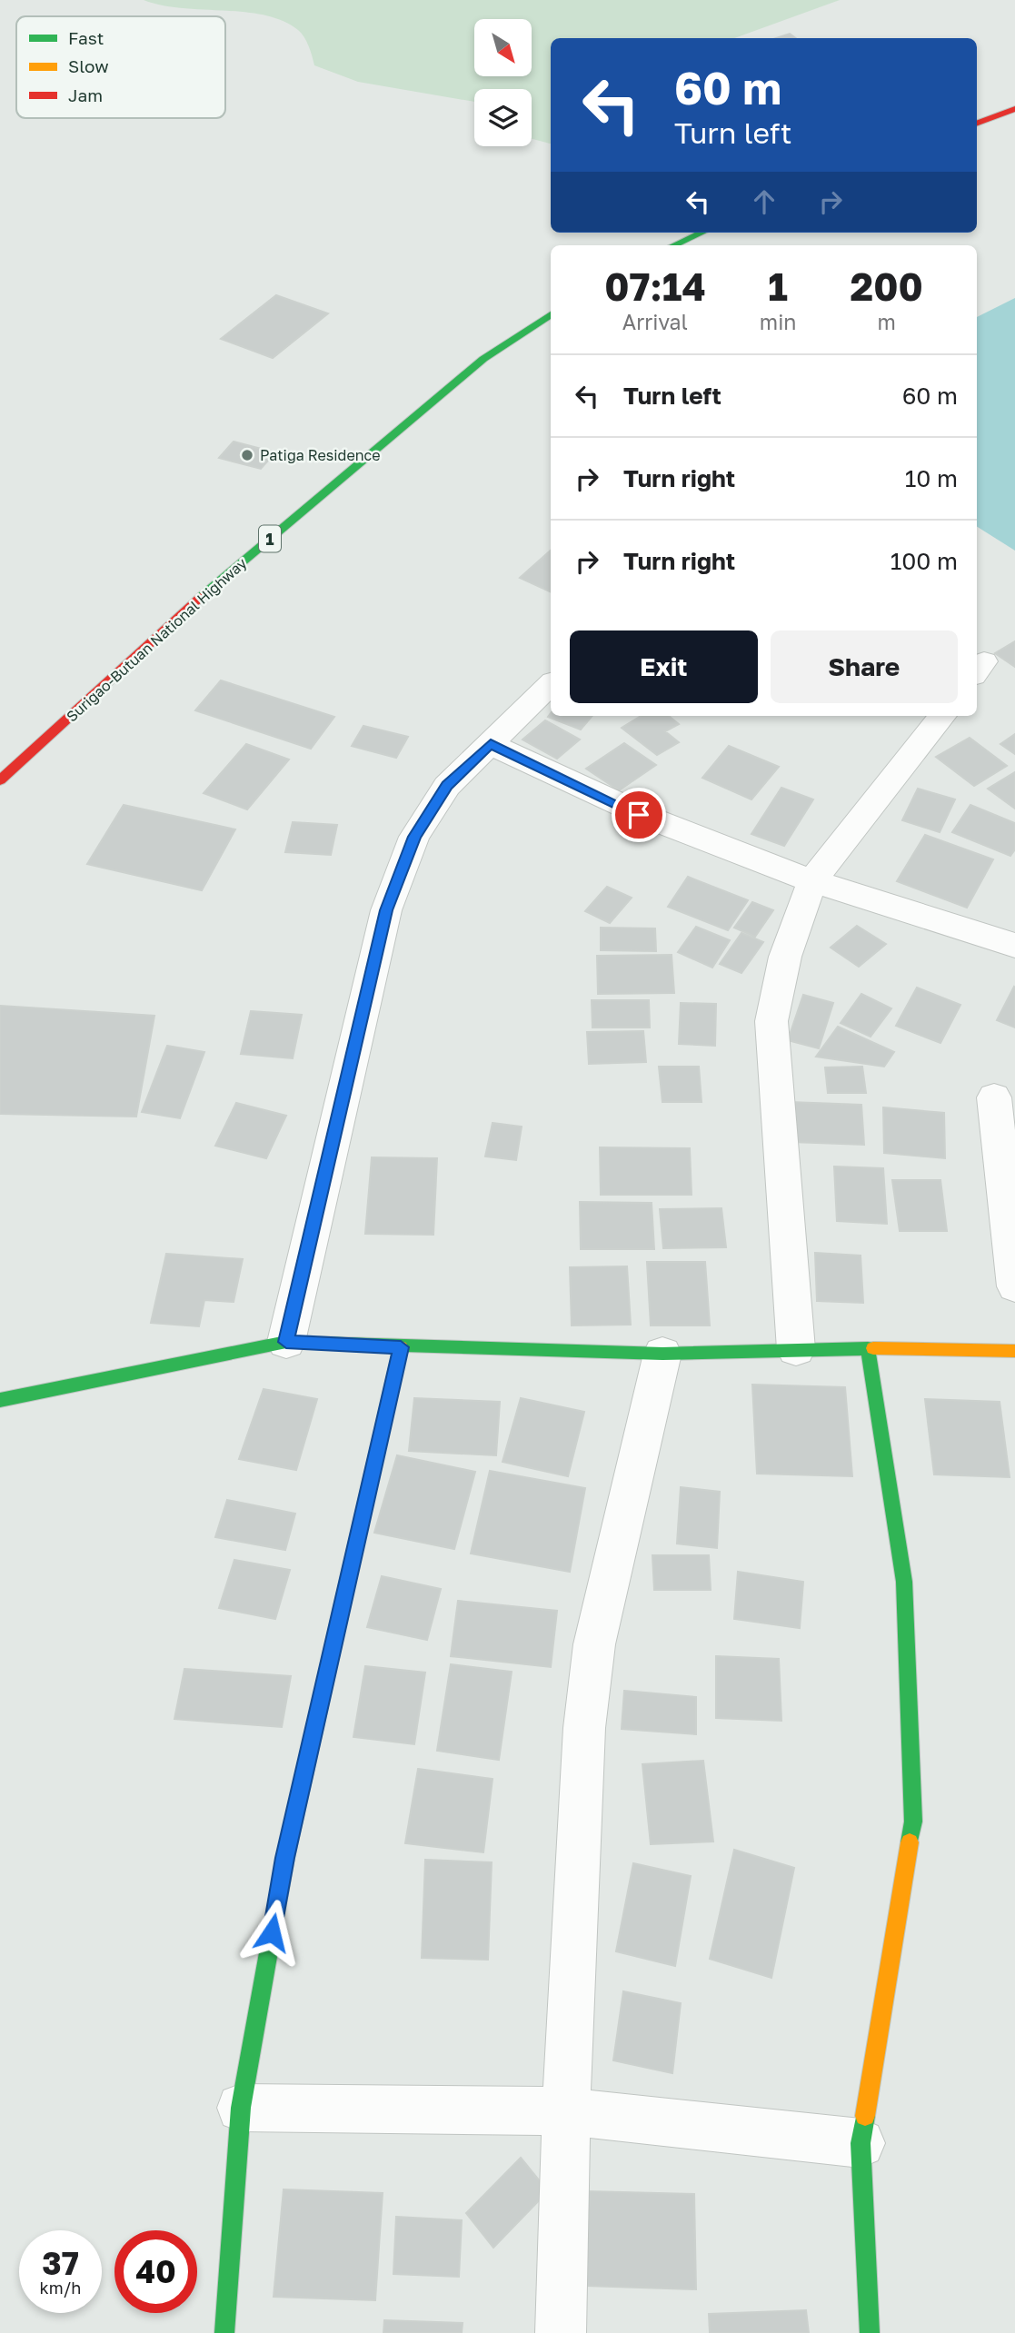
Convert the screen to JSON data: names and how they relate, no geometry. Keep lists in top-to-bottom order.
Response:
{
  "streets": {
    "main road": ["1", "Surigao-Butuan National Highway"]
  },
  "places": ["Patiga Residence"],
  "legend": ["Fast", "Slow", "Jam"],
  "north": "bottom right",
  "page": {
    "turn": ["60 m", "Turn left"],
    "eta": [
      "07:14",
      "Arrival",
      "1",
      "min",
      "200",
      "m"
    ],
    "list": [
      {
        "name": "Turn left",
        "value": "60 m"
      },
      {
        "name": "Turn right",
        "value": "10 m"
      },
      {
        "name": "Turn right",
        "value": "100 m"
      }
    ],
    "buttons": ["Exit", "Share"],
    "speed": "37 km/h",
    "limit": "40"
  }
}
